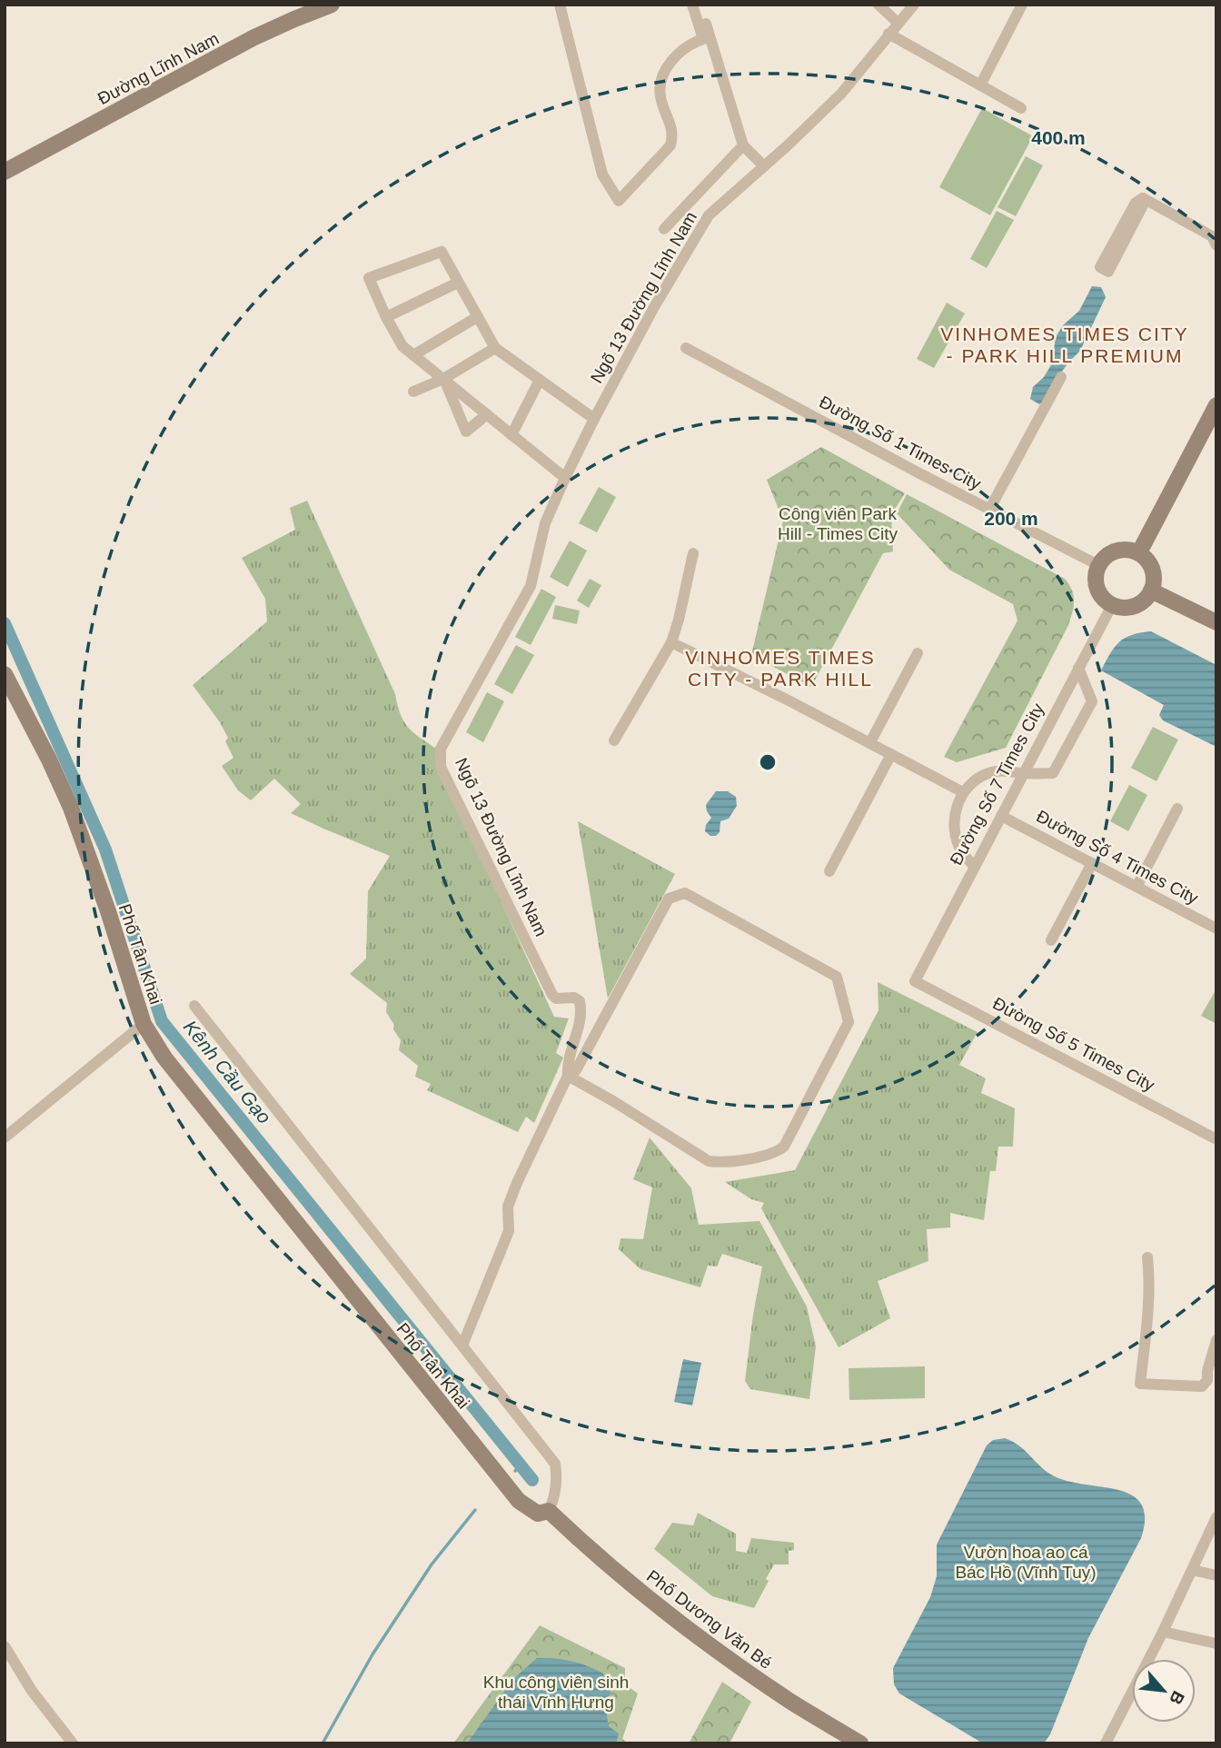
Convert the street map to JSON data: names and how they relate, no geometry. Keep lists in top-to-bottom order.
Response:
{
  "streets": {
    "street": [
      "Đường Lĩnh Nam",
      "Ngõ 13 Đường Lĩnh Nam",
      "Đường Số 1 Times City",
      "Đường Số 7 Times City",
      "Đường Số 4 Times City",
      "Phố Tân Khai",
      "Đường Số 5 Times City",
      "Phố Dương Văn Bé"
    ]
  },
  "crossings": [
    ["Đường Số 1 Times City", "Đường Số 7 Times City"],
    ["Đường Số 7 Times City", "Đường Số 4 Times City"],
    ["Đường Số 7 Times City", "Đường Số 5 Times City"],
    ["Phố Tân Khai", "Phố Dương Văn Bé"]
  ],
  "districts": ["VINHOMES TIMES CITY - PARK HILL PREMIUM", "VINHOMES TIMES CITY - PARK HILL"],
  "water": ["Kênh Cầu Gạo"],
  "parks": ["Công viên Park Hill - Times City", "Vườn hoa ao cá Bác Hồ (Vĩnh Tuy)", "Khu công viên sinh thái Vĩnh Hưng"],
  "north": "bottom right",
  "rings": ["400 m", "200 m"]
}
